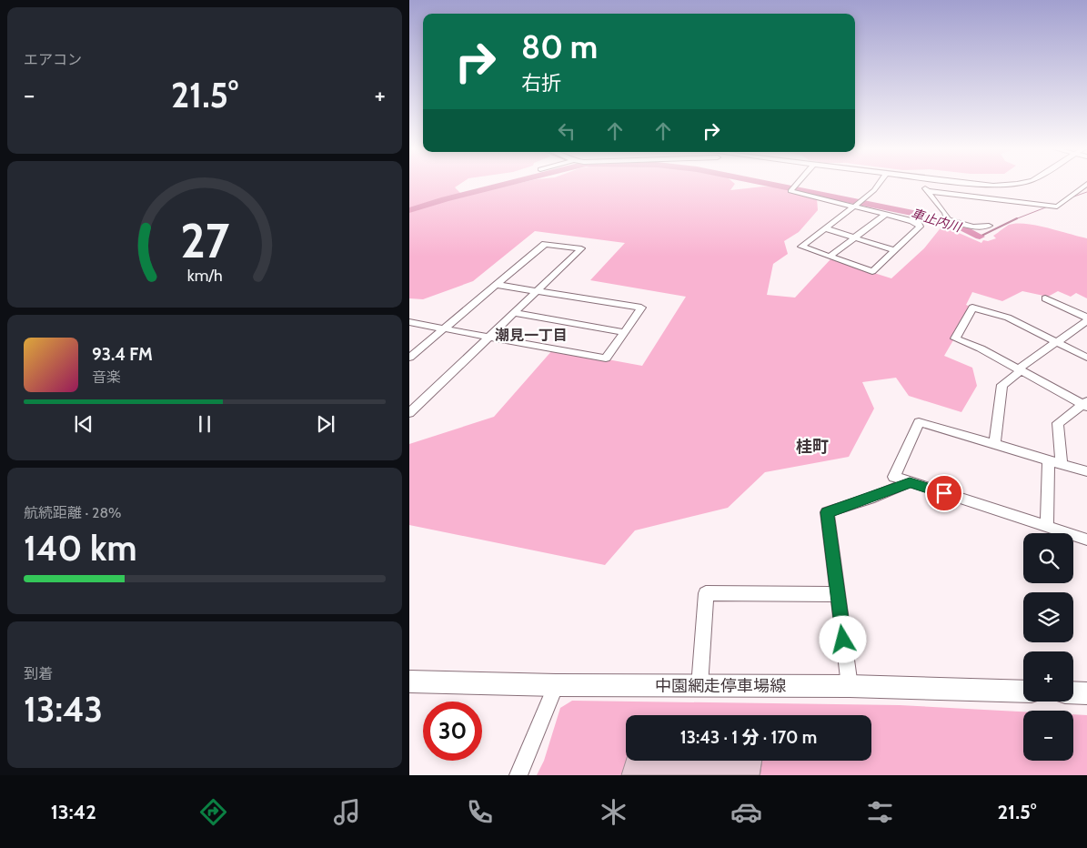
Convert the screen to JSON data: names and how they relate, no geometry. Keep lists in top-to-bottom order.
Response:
{
  "streets": {
    "main road": ["中園網走停車場線"]
  },
  "districts": ["潮見一丁目", "桂町"],
  "water": ["車止内川"],
  "page": {
    "tile": [
      "エアコン",
      ["航続距離 · 28%", "140 km"],
      ["到着", "13:43"]
    ],
    "turn": ["80 m", "右折"],
    "heat": ["−", "21.5°", "+"],
    "song": ["93.4 FM", "音楽"],
    "map_buttons": ["+", "−"],
    "limit": "30",
    "trip": "13:43 · 1 分 · 170 m",
    "tabs": ["13:42", "21.5°"],
    "gauge": ["27", "km/h"]
  }
}
